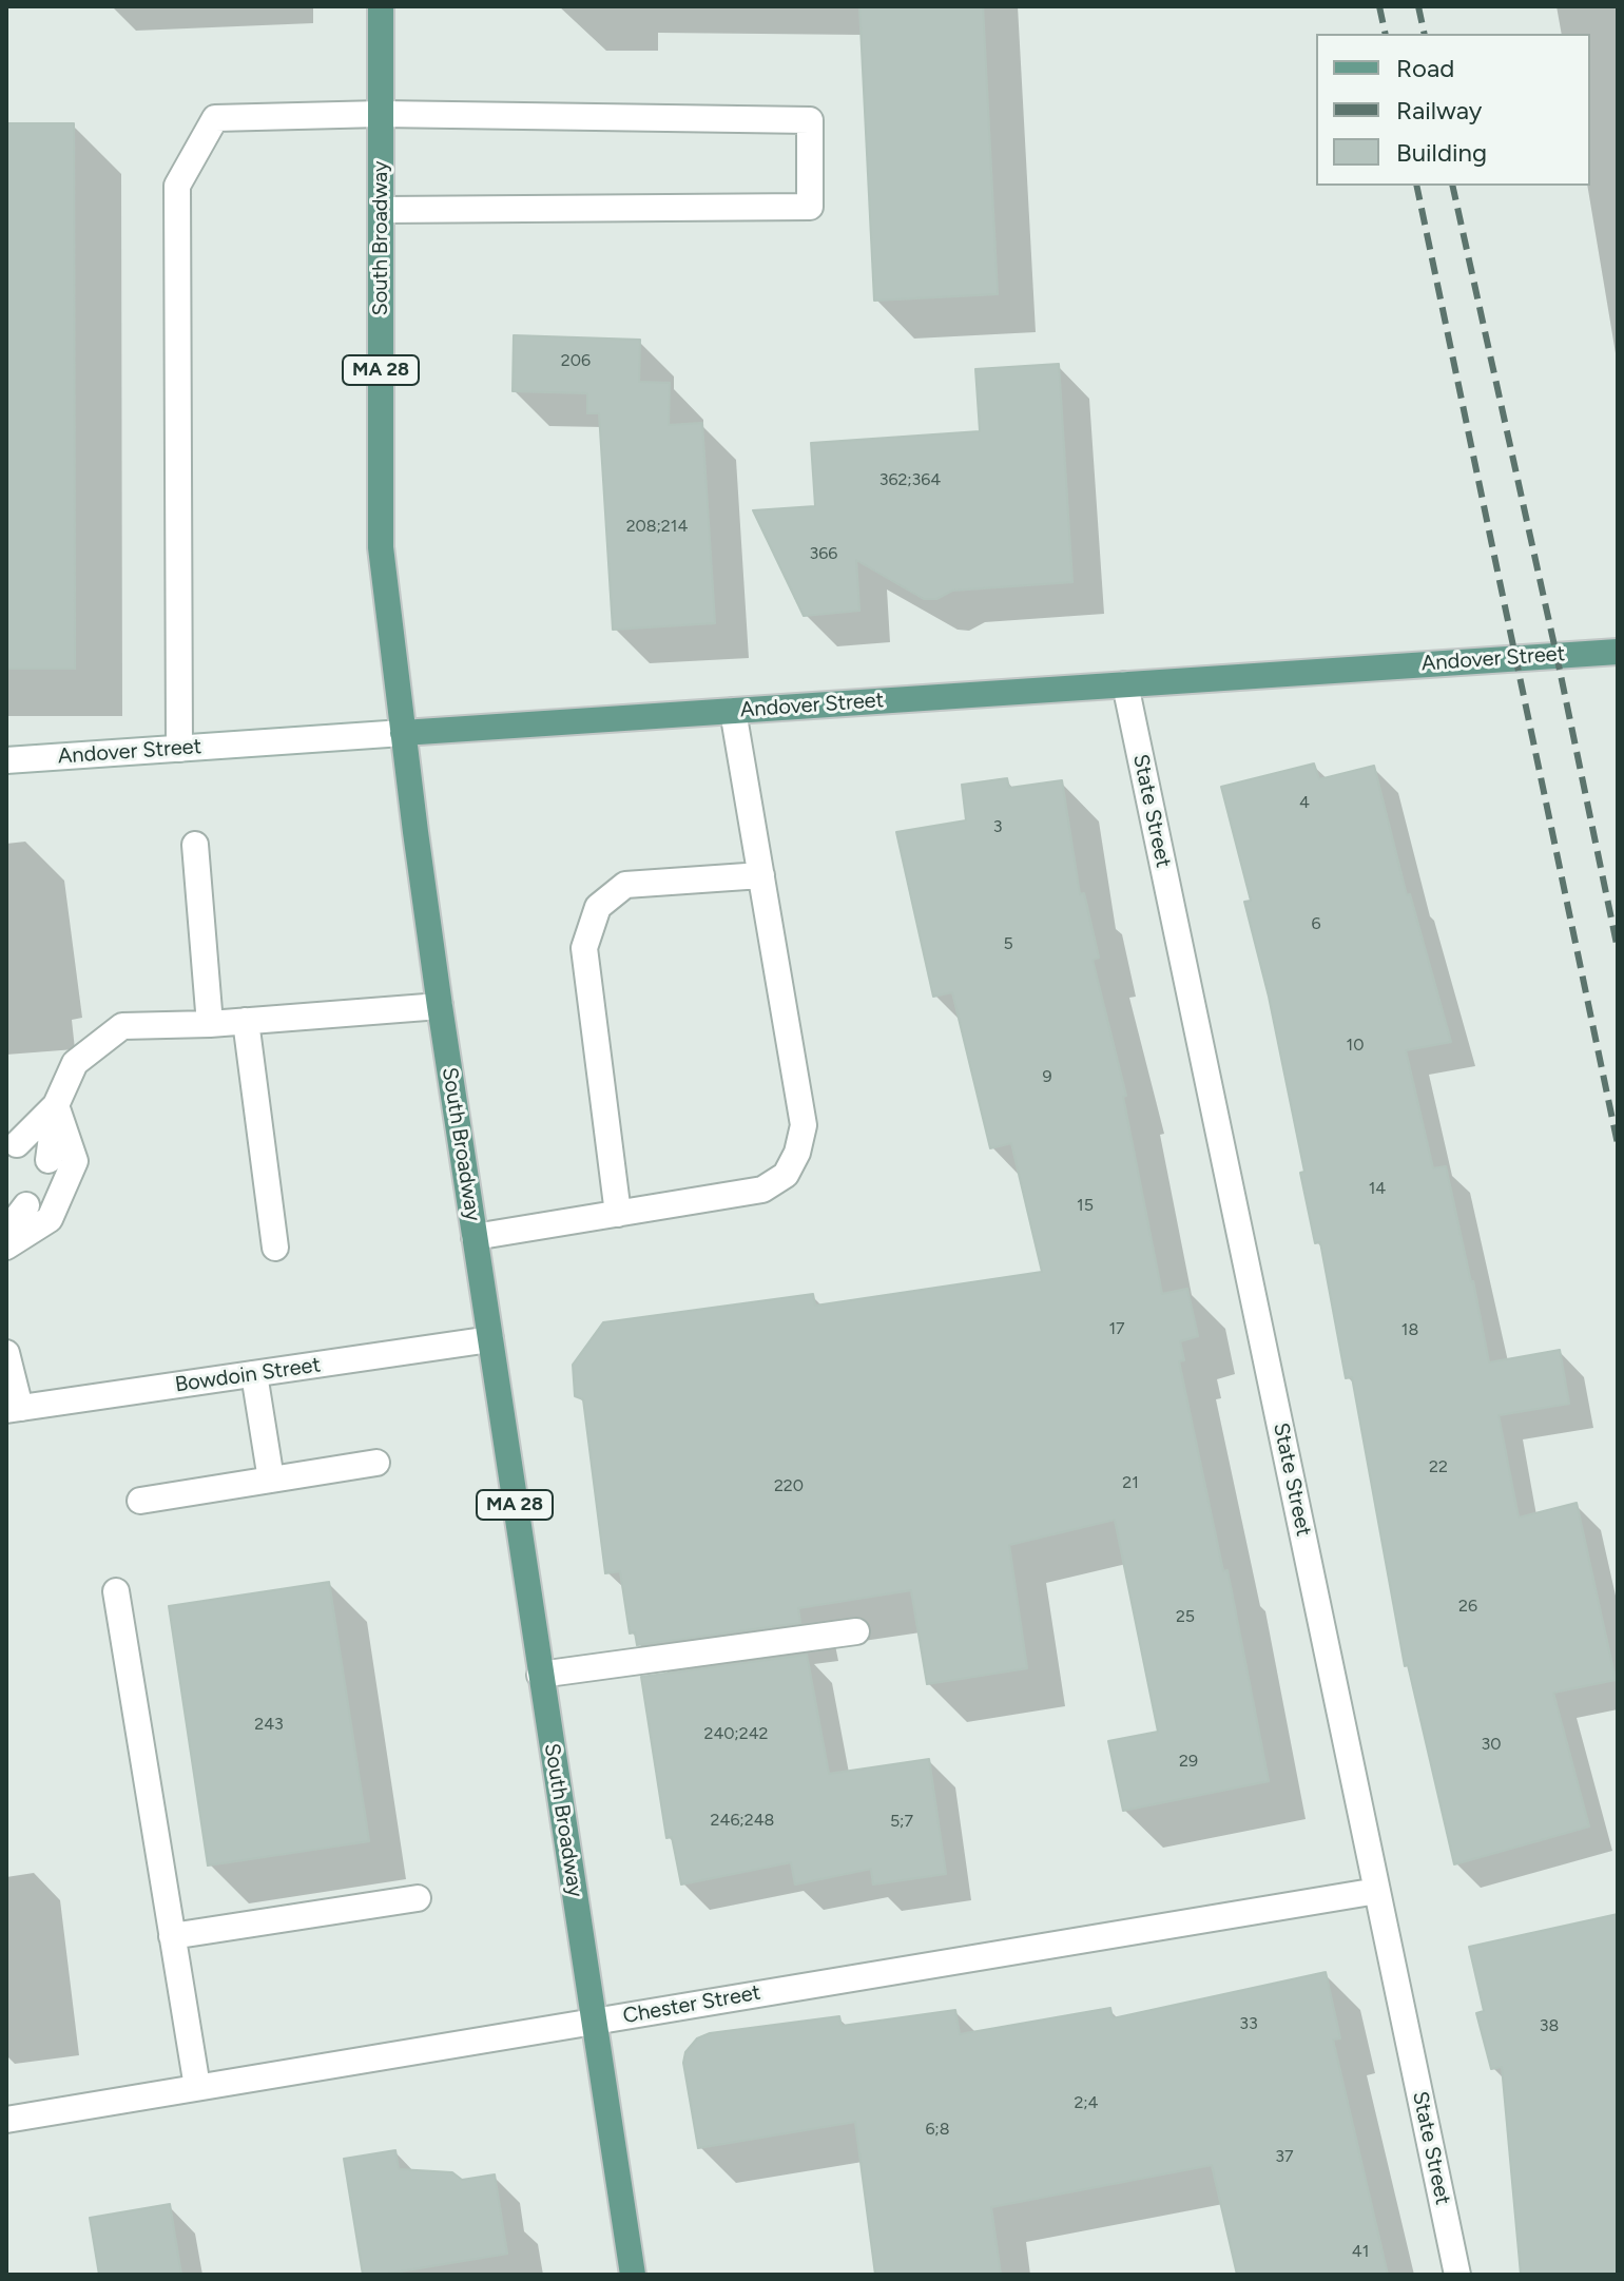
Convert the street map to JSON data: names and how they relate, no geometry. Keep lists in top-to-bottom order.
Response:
{
  "streets": {
    "main road": ["South Broadway", "MA 28", "Andover Street"],
    "street": ["State Street", "Bowdoin Street", "Chester Street"]
  },
  "crossings": [
    ["South Broadway", "Andover Street"],
    ["South Broadway", "Bowdoin Street"],
    ["South Broadway", "Chester Street"],
    ["Andover Street", "State Street"],
    ["State Street", "Chester Street"]
  ],
  "house_numbers": [
    "206",
    "362;364",
    "208;214",
    "366",
    "4",
    "3",
    "6",
    "5",
    "10",
    "9",
    "14",
    "15",
    "17",
    "18",
    "22",
    "21",
    "220",
    "26",
    "25",
    "243",
    "240;242",
    "30",
    "29",
    "246;248",
    "5;7",
    "33",
    "38",
    "2;4",
    "6;8",
    "37",
    "41"
  ],
  "legend": ["Road", "Railway", "Building"]
}
